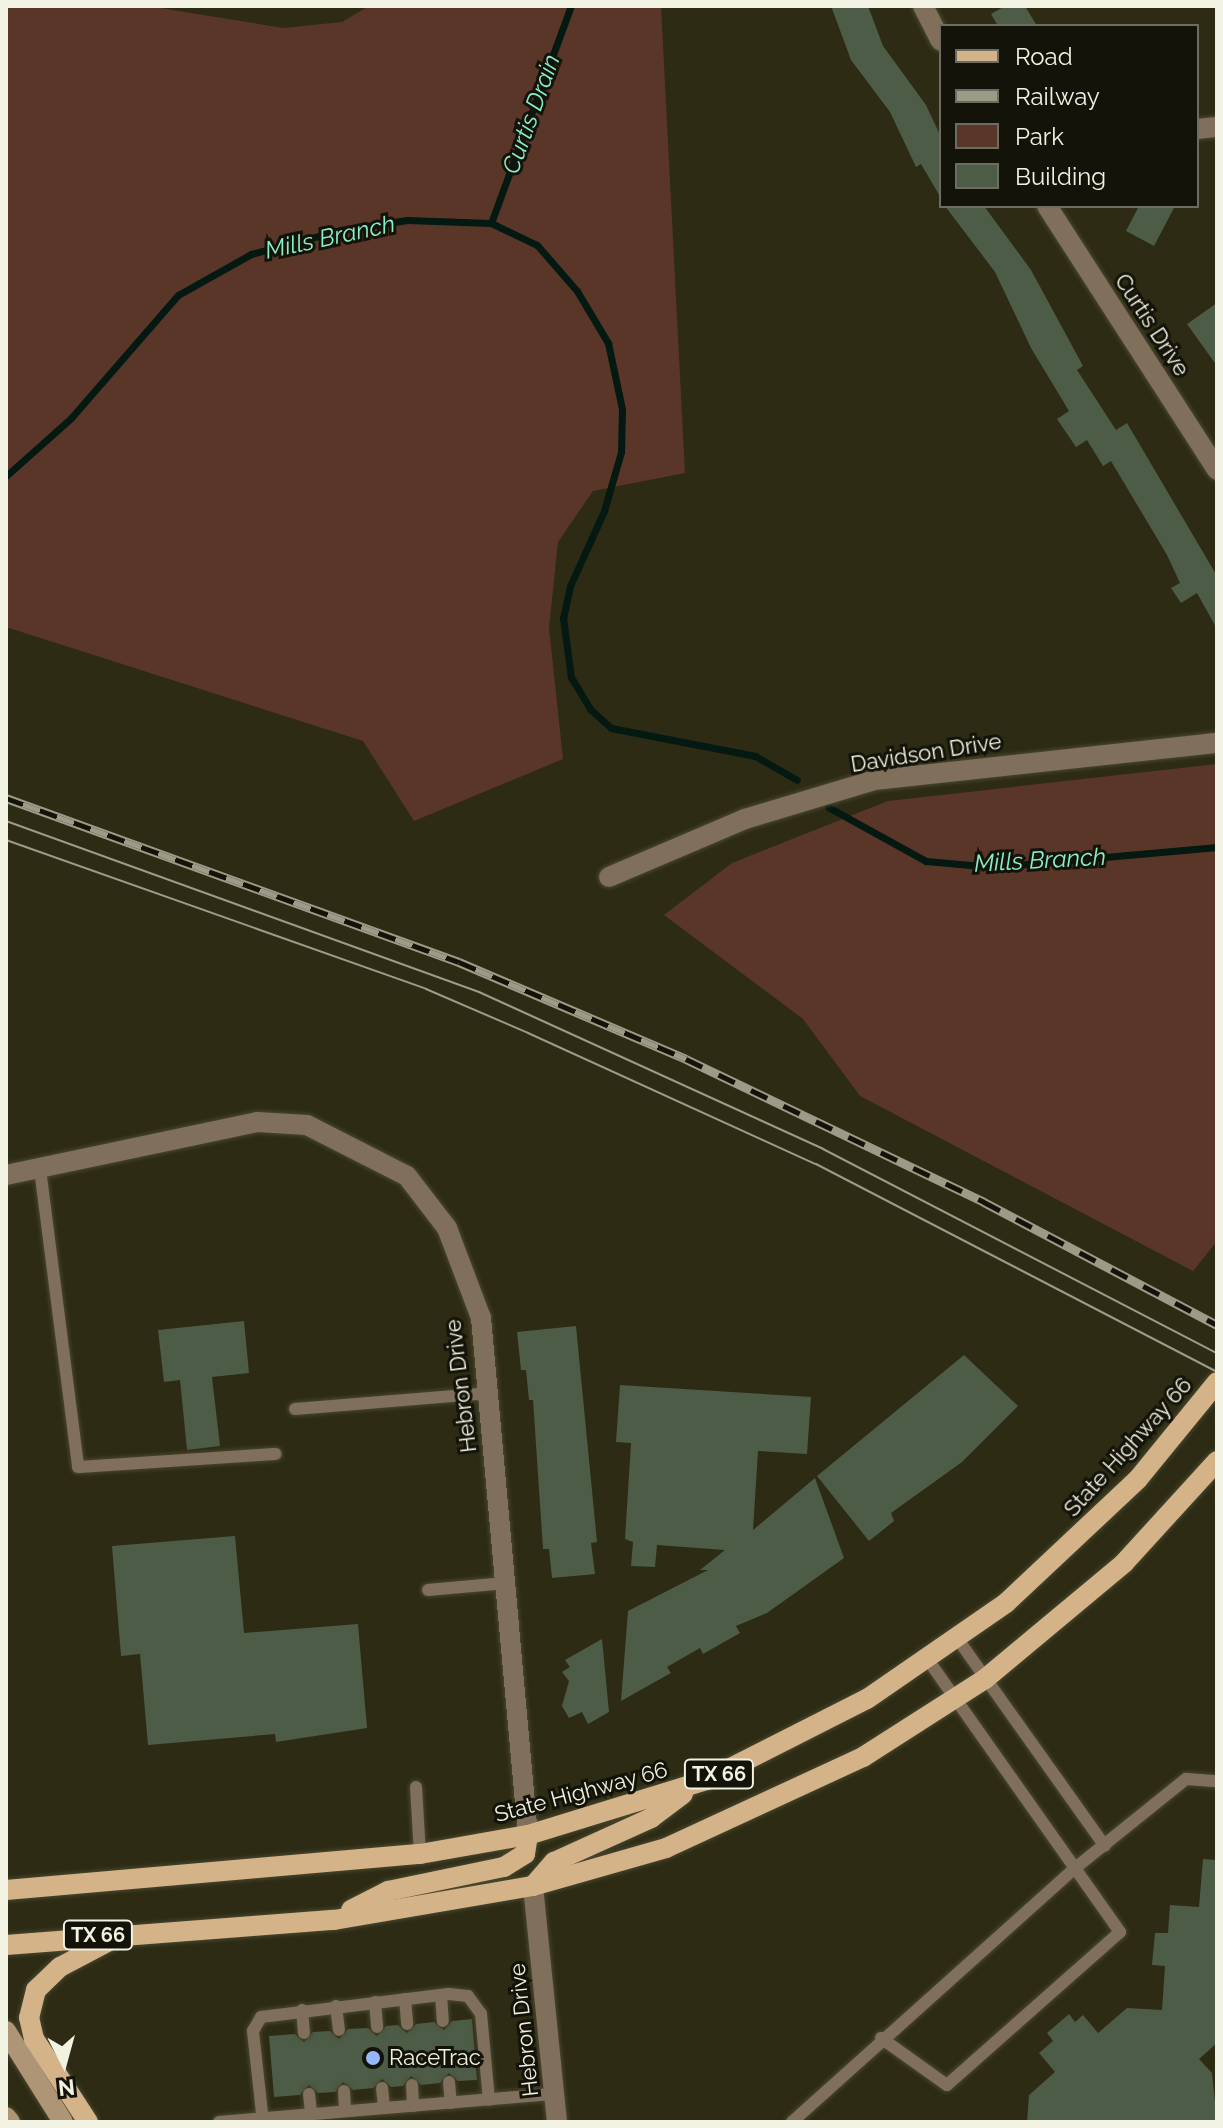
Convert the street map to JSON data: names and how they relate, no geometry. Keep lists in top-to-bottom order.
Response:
{
  "streets": {
    "main road": ["State Highway 66", "TX 66"],
    "street": ["Curtis Drive", "Davidson Drive", "Hebron Drive"]
  },
  "crossings": [
    ["Hebron Drive", "State Highway 66"],
    ["Hebron Drive", "TX 66"]
  ],
  "water": ["Curtis Drain", "Mills Branch"],
  "places": ["RaceTrac"],
  "legend": [
    "Road",
    "Railway",
    "Park",
    "Building"
  ],
  "north": "bottom"
}
